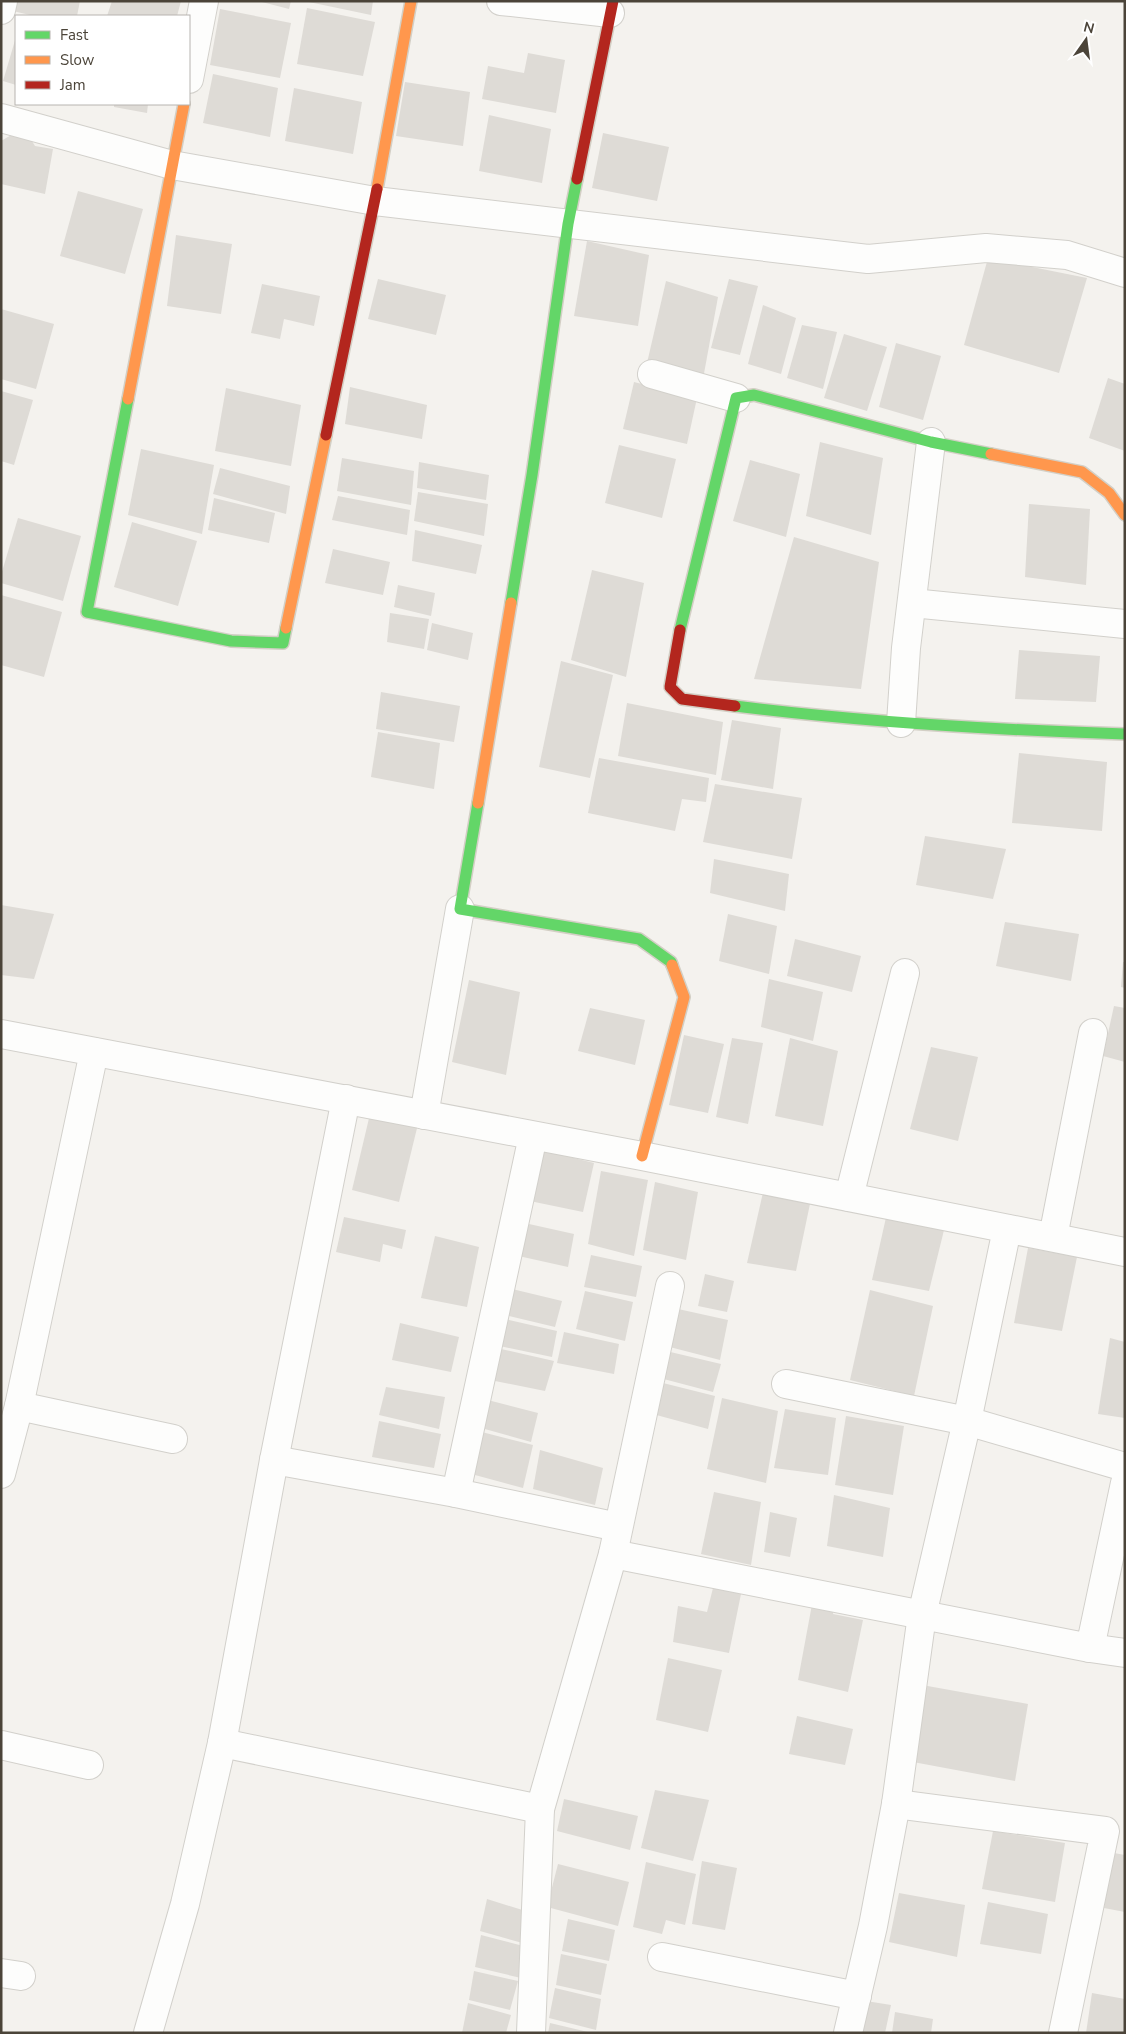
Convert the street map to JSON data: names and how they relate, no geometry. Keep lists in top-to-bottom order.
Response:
{
  "legend": ["Fast", "Slow", "Jam"],
  "north": "top"
}
